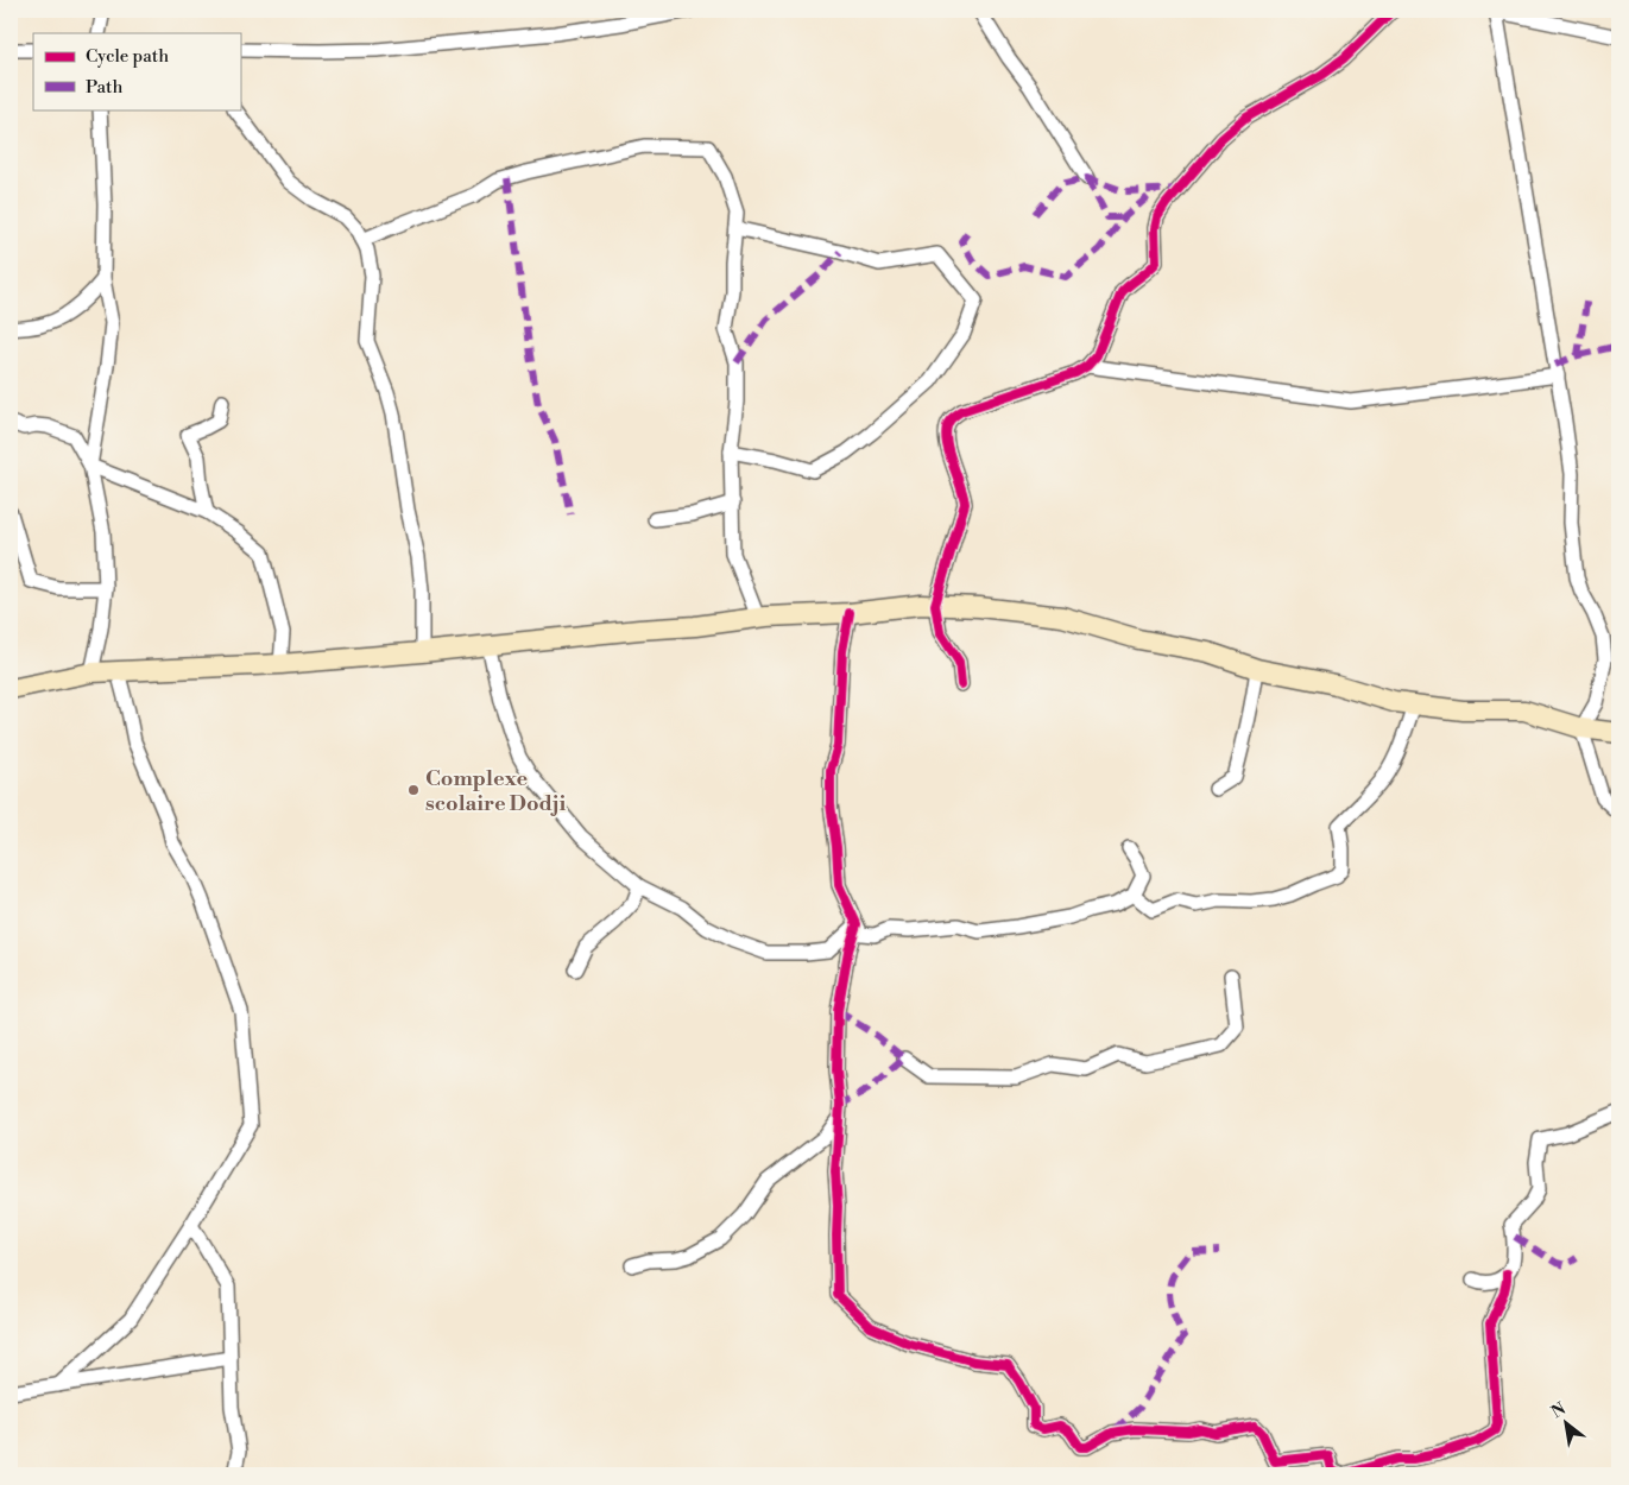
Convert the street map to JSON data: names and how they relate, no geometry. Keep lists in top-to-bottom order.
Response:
{
  "places": ["Complexe scolaire Dodji"],
  "legend": ["Cycle path", "Path"],
  "north": "top left"
}
